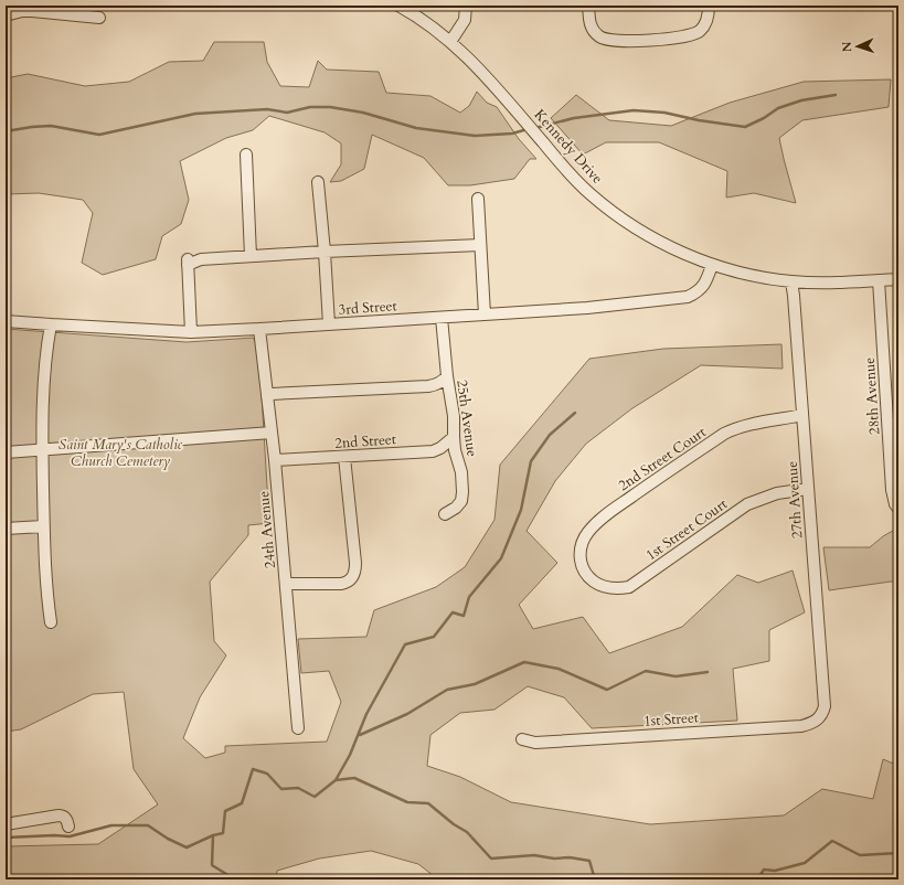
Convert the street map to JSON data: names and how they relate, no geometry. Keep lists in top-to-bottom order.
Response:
{
  "streets": {
    "street": [
      "Kennedy Drive",
      "3rd Street",
      "28th Avenue",
      "25th Avenue",
      "2nd Street",
      "2nd Street Court",
      "27th Avenue",
      "24th Avenue",
      "1st Street Court",
      "1st Street"
    ]
  },
  "crossings": [
    ["Kennedy Drive", "3rd Street"],
    ["Kennedy Drive", "28th Avenue"],
    ["Kennedy Drive", "27th Avenue"],
    ["3rd Street", "25th Avenue"],
    ["3rd Street", "24th Avenue"],
    ["25th Avenue", "2nd Street"],
    ["2nd Street", "24th Avenue"],
    ["2nd Street Court", "27th Avenue"],
    ["2nd Street Court", "1st Street Court"],
    ["27th Avenue", "1st Street Court"],
    ["27th Avenue", "1st Street"]
  ],
  "parks": ["Saint Mary's Catholic Church Cemetery"],
  "north": "left"
}
